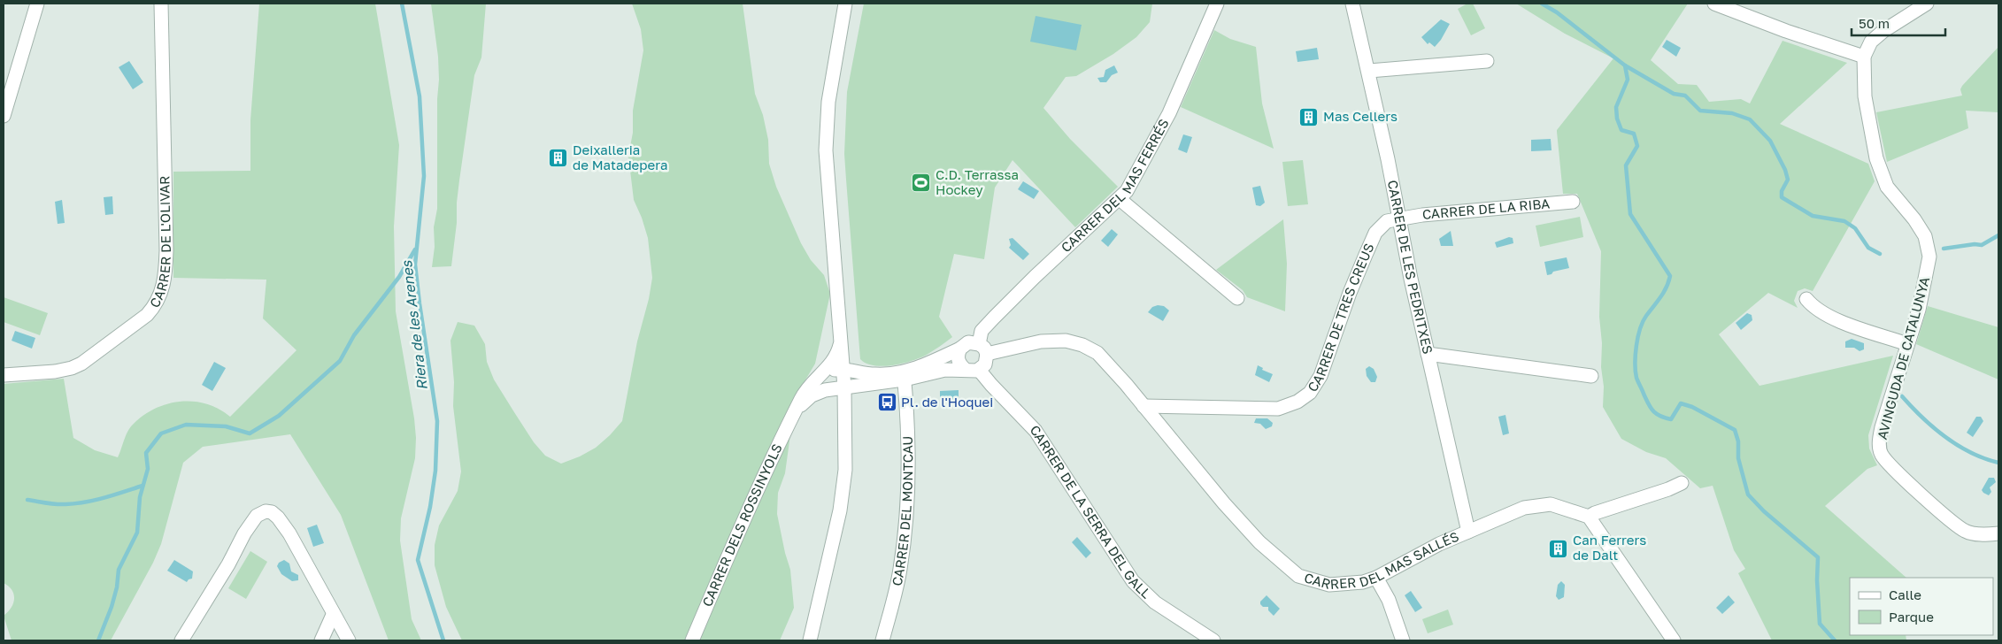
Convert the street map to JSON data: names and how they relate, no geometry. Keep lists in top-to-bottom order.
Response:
{
  "streets": {
    "street": [
      "CARRER DEL MAS FERRÉS",
      "CARRER DE LA RIBA",
      "CARRER DE L'OLIVAR",
      "CARRER DE LES PEDRITXES",
      "CARRER DE TRES CREUS",
      "AVINGUDA DE CATALUNYA",
      "CARRER DEL MONTCAU",
      "CARRER DE LA SERRA DEL GALL",
      "CARRER DELS ROSSINYOLS",
      "CARRER DEL MAS SALLÉS"
    ]
  },
  "crossings": [
    ["CARRER DEL MAS FERRÉS", "CARRER DE LA SERRA DEL GALL"],
    ["CARRER DEL MAS FERRÉS", "CARRER DEL MAS SALLÉS"],
    ["CARRER DE LA RIBA", "CARRER DE LES PEDRITXES"],
    ["CARRER DE LA RIBA", "CARRER DE TRES CREUS"],
    ["CARRER DE LES PEDRITXES", "CARRER DE TRES CREUS"],
    ["CARRER DE LES PEDRITXES", "CARRER DEL MAS SALLÉS"],
    ["CARRER DE TRES CREUS", "CARRER DEL MAS SALLÉS"],
    ["CARRER DEL MONTCAU", "CARRER DELS ROSSINYOLS"],
    ["CARRER DE LA SERRA DEL GALL", "CARRER DEL MAS SALLÉS"]
  ],
  "water": ["Riera de les Arenes"],
  "places": {
    "building": ["Mas Cellers", "Deixalleria de Matadepera", "Can Ferrers de Dalt"],
    "sports": ["C.D. Terrassa Hockey"],
    "bus stop": ["Pl. de l'Hoquei"]
  },
  "legend": ["Calle", "Parque"],
  "scale_bar": "50 m"
}
